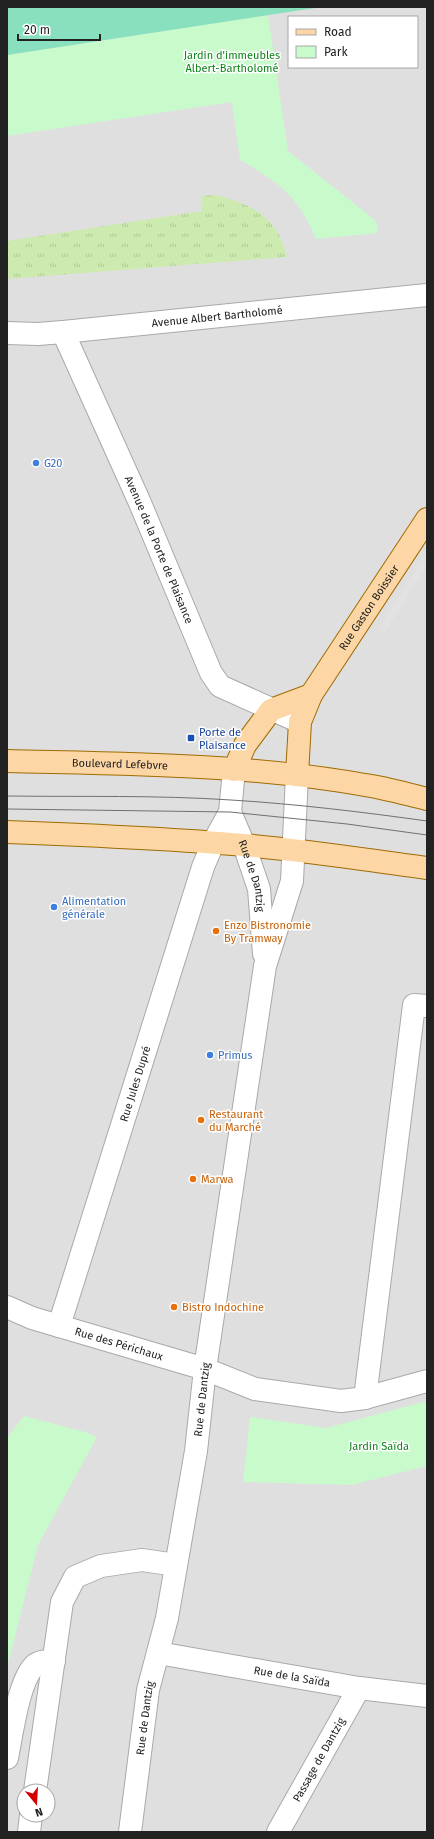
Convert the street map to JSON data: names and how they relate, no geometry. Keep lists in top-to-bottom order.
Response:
{
  "streets": {
    "main road": ["Rue Gaston Boissier", "Boulevard Lefebvre"],
    "street": [
      "Avenue Albert Bartholomé",
      "Avenue de la Porte de Plaisance",
      "Rue de Dantzig",
      "Rue Jules Dupré",
      "Rue des Périchaux",
      "Rue de la Saïda",
      "Passage de Dantzig"
    ]
  },
  "crossings": [
    ["Avenue Albert Bartholomé", "Avenue de la Porte de Plaisance"],
    ["Avenue de la Porte de Plaisance", "Rue Gaston Boissier"],
    ["Rue Gaston Boissier", "Boulevard Lefebvre"],
    ["Rue de Dantzig", "Rue des Périchaux"],
    ["Rue de Dantzig", "Rue de la Saïda"],
    ["Rue Jules Dupré", "Rue des Périchaux"],
    ["Rue de la Saïda", "Passage de Dantzig"]
  ],
  "parks": ["Jardin d'immeubles Albert-Bartholomé", "Jardin Saïda"],
  "places": {
    "other": [
      "G20",
      "Alimentation générale",
      "Enzo Bistronomie By Tramway",
      "Primus",
      "Restaurant du Marché",
      "Marwa",
      "Bistro Indochine"
    ],
    "transit": ["Porte de Plaisance"]
  },
  "legend": ["Road", "Park"],
  "scale_bar": "20 m",
  "north": "bottom"
}
